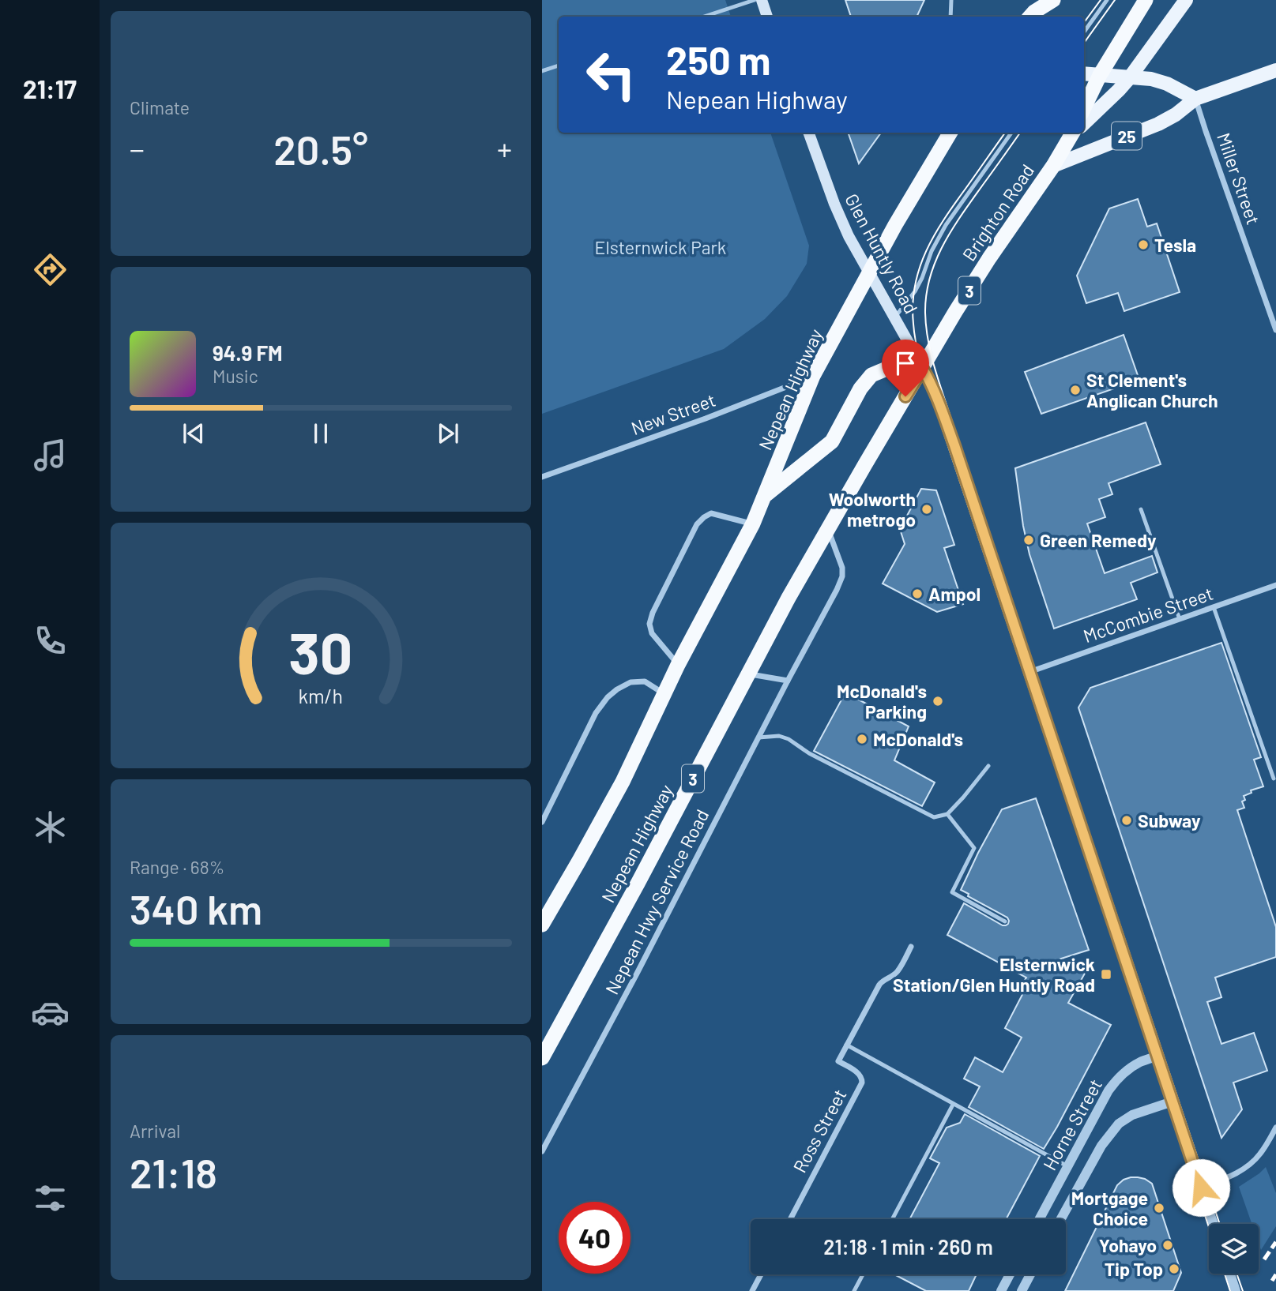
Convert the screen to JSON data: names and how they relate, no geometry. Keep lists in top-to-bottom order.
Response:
{
  "streets": {
    "highway": ["Brighton Road", "3", "Nepean Highway"],
    "main road": ["25", "Glen Huntly Road"],
    "street": [
      "Miller Street",
      "New Street",
      "McCombie Street",
      "Nepean Hwy Service Road",
      "Horne Street",
      "Ross Street"
    ]
  },
  "crossings": [
    ["25", "Miller Street"],
    ["25", "Brighton Road"],
    ["Brighton Road", "Glen Huntly Road"],
    ["Brighton Road", "Nepean Highway"],
    ["Glen Huntly Road", "Nepean Highway"],
    ["Glen Huntly Road", "McCombie Street"],
    ["Glen Huntly Road", "Horne Street"],
    ["Nepean Highway", "New Street"],
    ["Nepean Highway", "Nepean Hwy Service Road"]
  ],
  "parks": ["Elsternwick Park"],
  "places": {
    "other": [
      "Tesla",
      "St Clement's Anglican Church",
      "Woolworth metrogo",
      "Green Remedy",
      "Ampol",
      "McDonald's Parking",
      "McDonald's",
      "Subway",
      "Mortgage Choice",
      "Yohayo",
      "Tip Top"
    ],
    "transit": ["Elsternwick Station/Glen Huntly Road"]
  },
  "page": {
    "tabs": "21:17",
    "tile": [
      "Climate",
      ["Range · 68%", "340 km"],
      ["Arrival", "21:18"]
    ],
    "turn": ["250 m", "Nepean Highway"],
    "heat": ["−", "20.5°", "+"],
    "song": ["94.9 FM", "Music"],
    "limit": "40",
    "trip": "21:18 · 1 min · 260 m",
    "gauge": ["30", "km/h"]
  }
}
